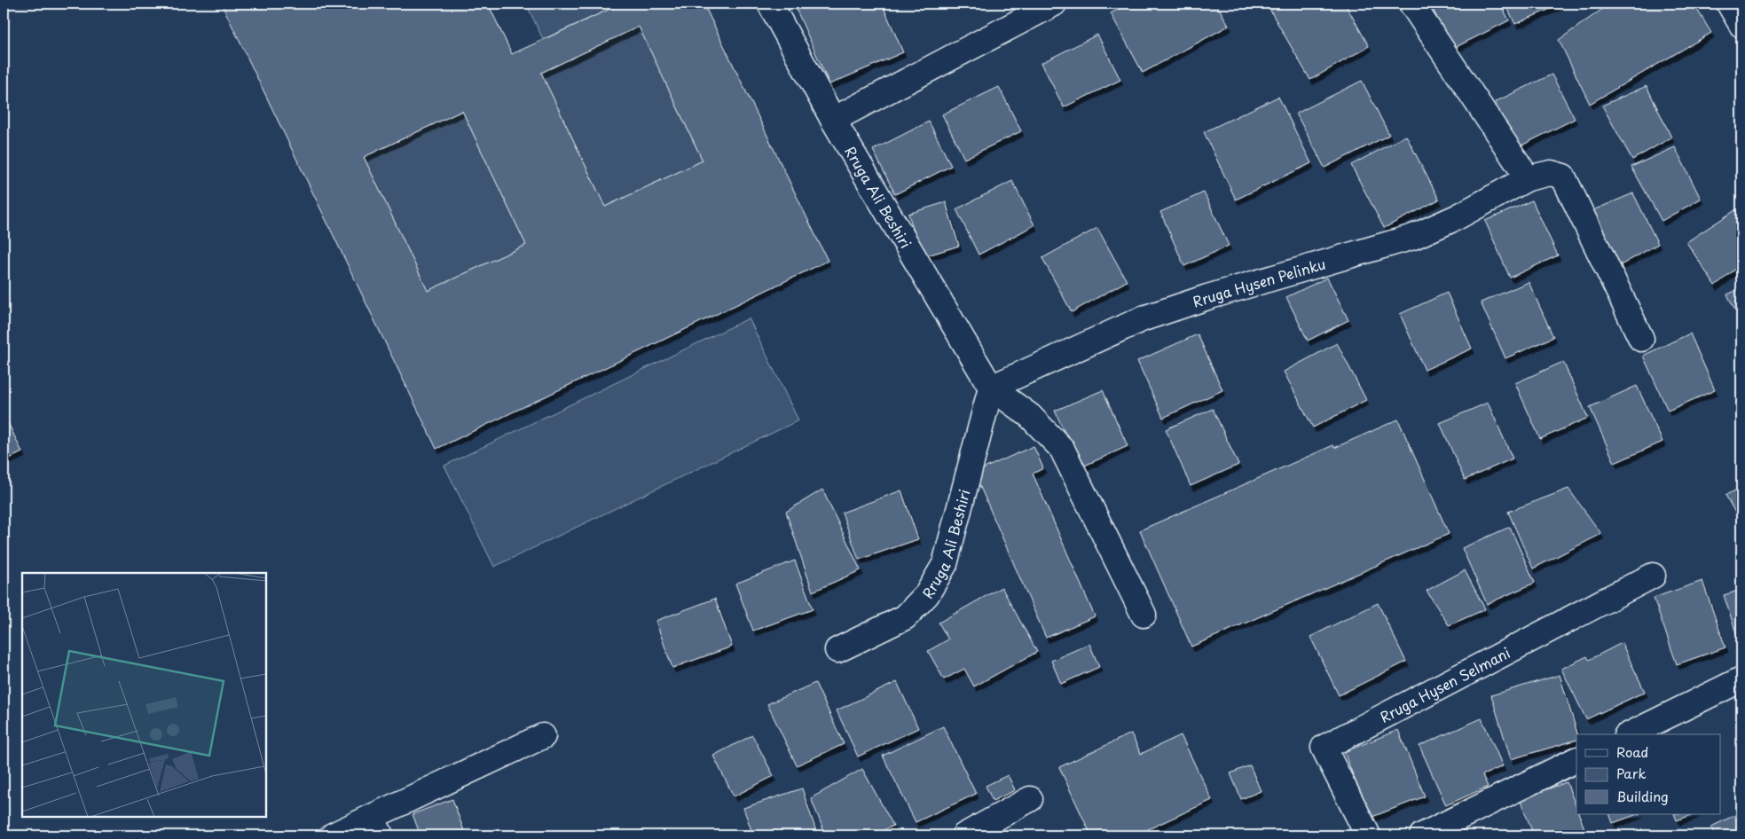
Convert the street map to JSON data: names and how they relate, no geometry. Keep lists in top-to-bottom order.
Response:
{
  "streets": {
    "street": ["Rruga Ali Beshiri", "Rruga Hysen Pelinku", "Rruga Hysen Selmani"]
  },
  "crossings": [
    ["Rruga Ali Beshiri", "Rruga Hysen Pelinku"]
  ],
  "legend": ["Road", "Park", "Building"]
}
